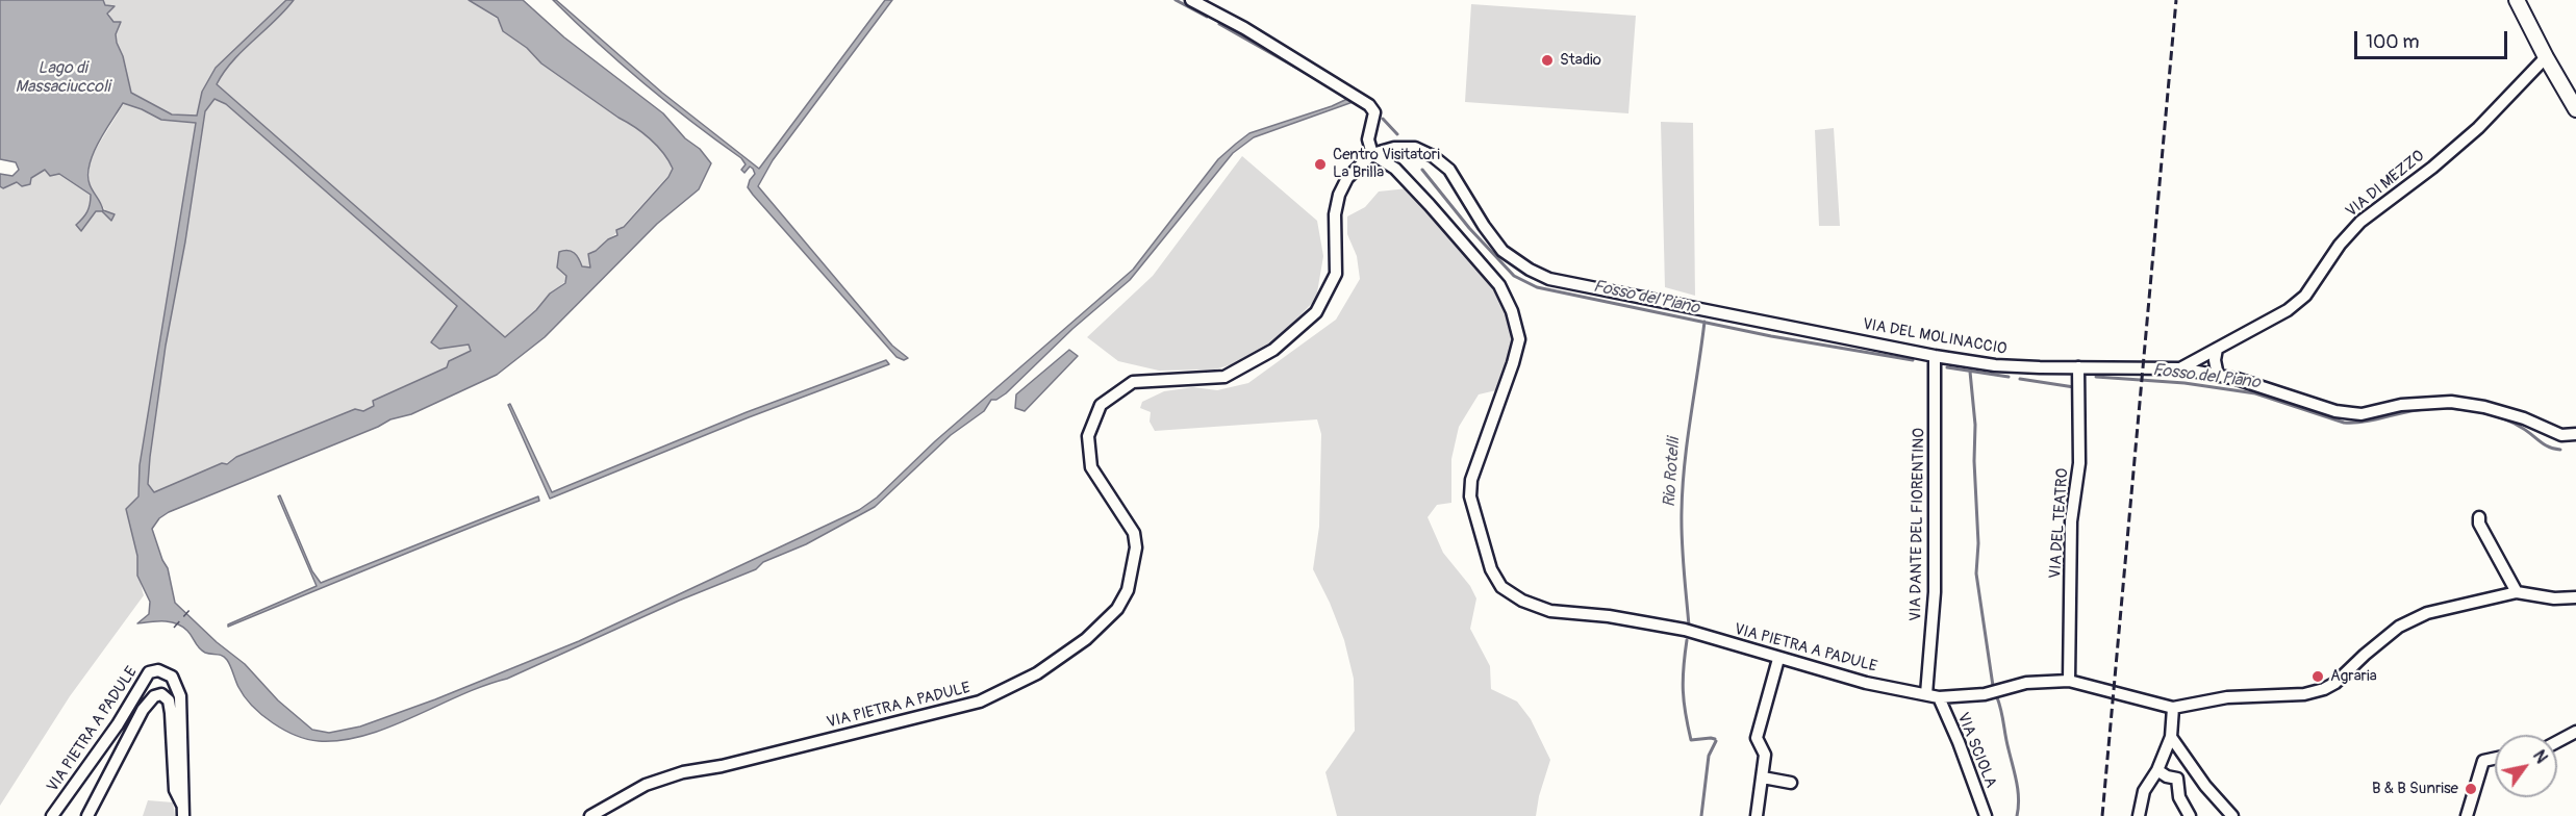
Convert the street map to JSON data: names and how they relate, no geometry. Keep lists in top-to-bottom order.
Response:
{
  "streets": {
    "street": [
      "VIA DI MEZZO",
      "VIA DEL MOLINACCIO",
      "VIA DEL TEATRO",
      "VIA DANTE DEL FIORENTINO",
      "VIA PIETRA A PADULE",
      "VIA SCIOLA"
    ]
  },
  "crossings": [
    ["VIA DI MEZZO", "VIA DEL MOLINACCIO"],
    ["VIA DEL MOLINACCIO", "VIA DEL TEATRO"],
    ["VIA DEL MOLINACCIO", "VIA DANTE DEL FIORENTINO"],
    ["VIA DEL MOLINACCIO", "VIA PIETRA A PADULE"],
    ["VIA DEL TEATRO", "VIA PIETRA A PADULE"],
    ["VIA DANTE DEL FIORENTINO", "VIA PIETRA A PADULE"],
    ["VIA PIETRA A PADULE", "VIA SCIOLA"]
  ],
  "water": ["Lago di Massaciuccoli", "Fosso del Piano", "Rio Rotelli"],
  "places": [
    "Stadio",
    "Centro Visitatori La Brilla",
    "Agraria",
    "B & B Sunrise"
  ],
  "scale_bar": "100 m",
  "north": "top right"
}
